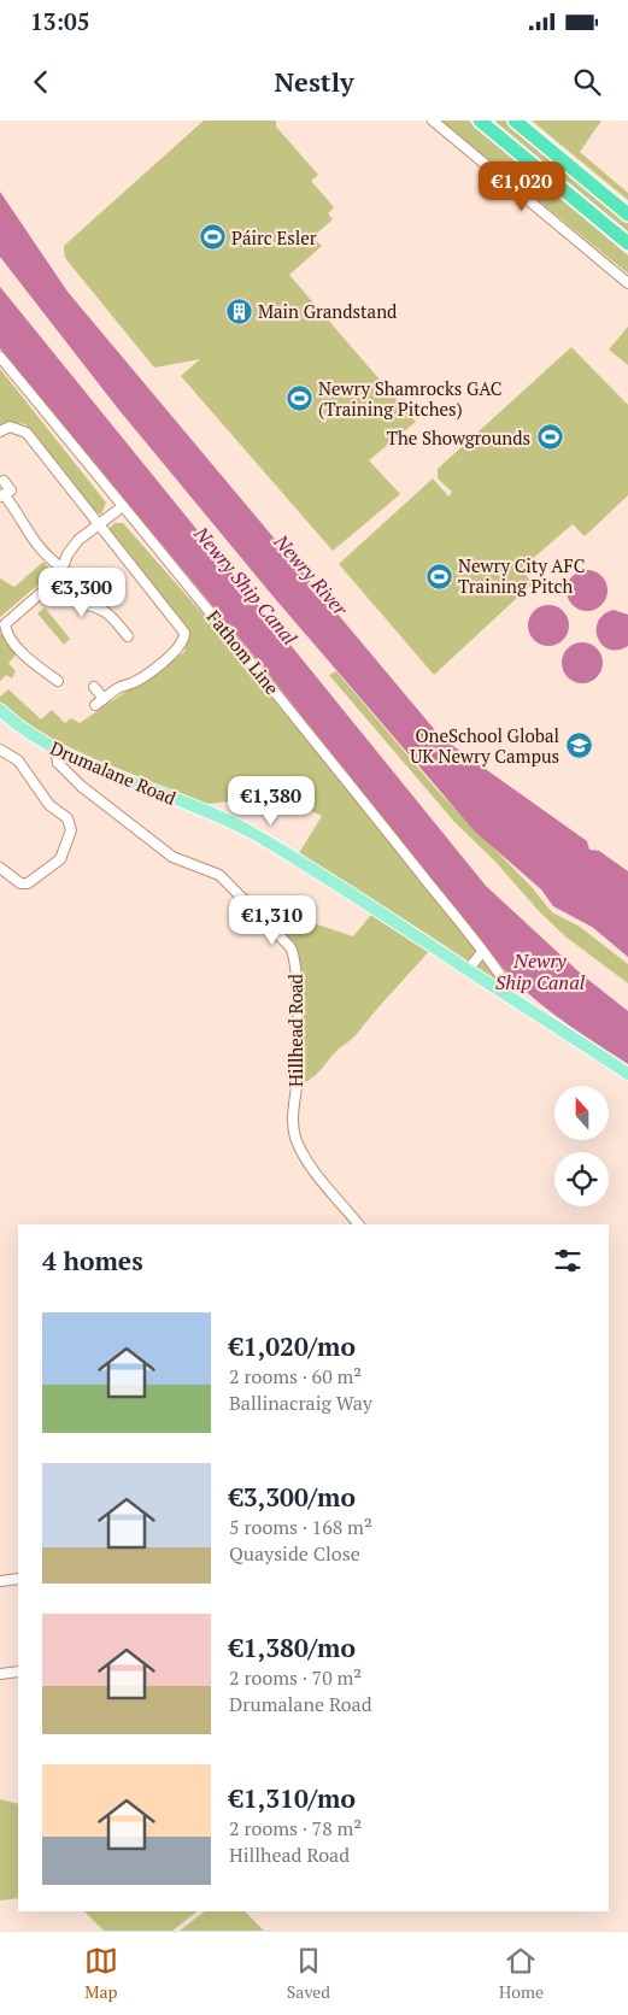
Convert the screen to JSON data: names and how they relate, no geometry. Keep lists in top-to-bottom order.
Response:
{
  "streets": {
    "main road": ["Fathom Line", "Drumalane Road"],
    "street": ["Hillhead Road"]
  },
  "crossings": [
    ["Fathom Line", "Drumalane Road"],
    ["Drumalane Road", "Hillhead Road"]
  ],
  "water": ["Newry River", "Newry Ship Canal"],
  "places": {
    "sports": [
      "Páirc Esler",
      "Newry Shamrocks GAC (Training Pitches)",
      "The Showgrounds",
      "Newry City AFC Training Pitch"
    ],
    "building": ["Main Grandstand"],
    "school or university": ["OneSchool Global UK Newry Campus"]
  },
  "north": "top",
  "page": {
    "status": "13:05",
    "header": "Nestly",
    "price": [
      "€1,020",
      "€3,300",
      "€1,380",
      "€1,310"
    ],
    "heading": "4 homes",
    "list": [
      {
        "name": "€1,020/mo",
        "note": "2 rooms · 60 m² · Ballinacraig Way"
      },
      {
        "name": "€3,300/mo",
        "note": "5 rooms · 168 m² · Quayside Close"
      },
      {
        "name": "€1,380/mo",
        "note": "2 rooms · 70 m² · Drumalane Road"
      },
      {
        "name": "€1,310/mo",
        "note": "2 rooms · 78 m² · Hillhead Road"
      }
    ],
    "tabs": ["Map", "Saved", "Home"]
  }
}
